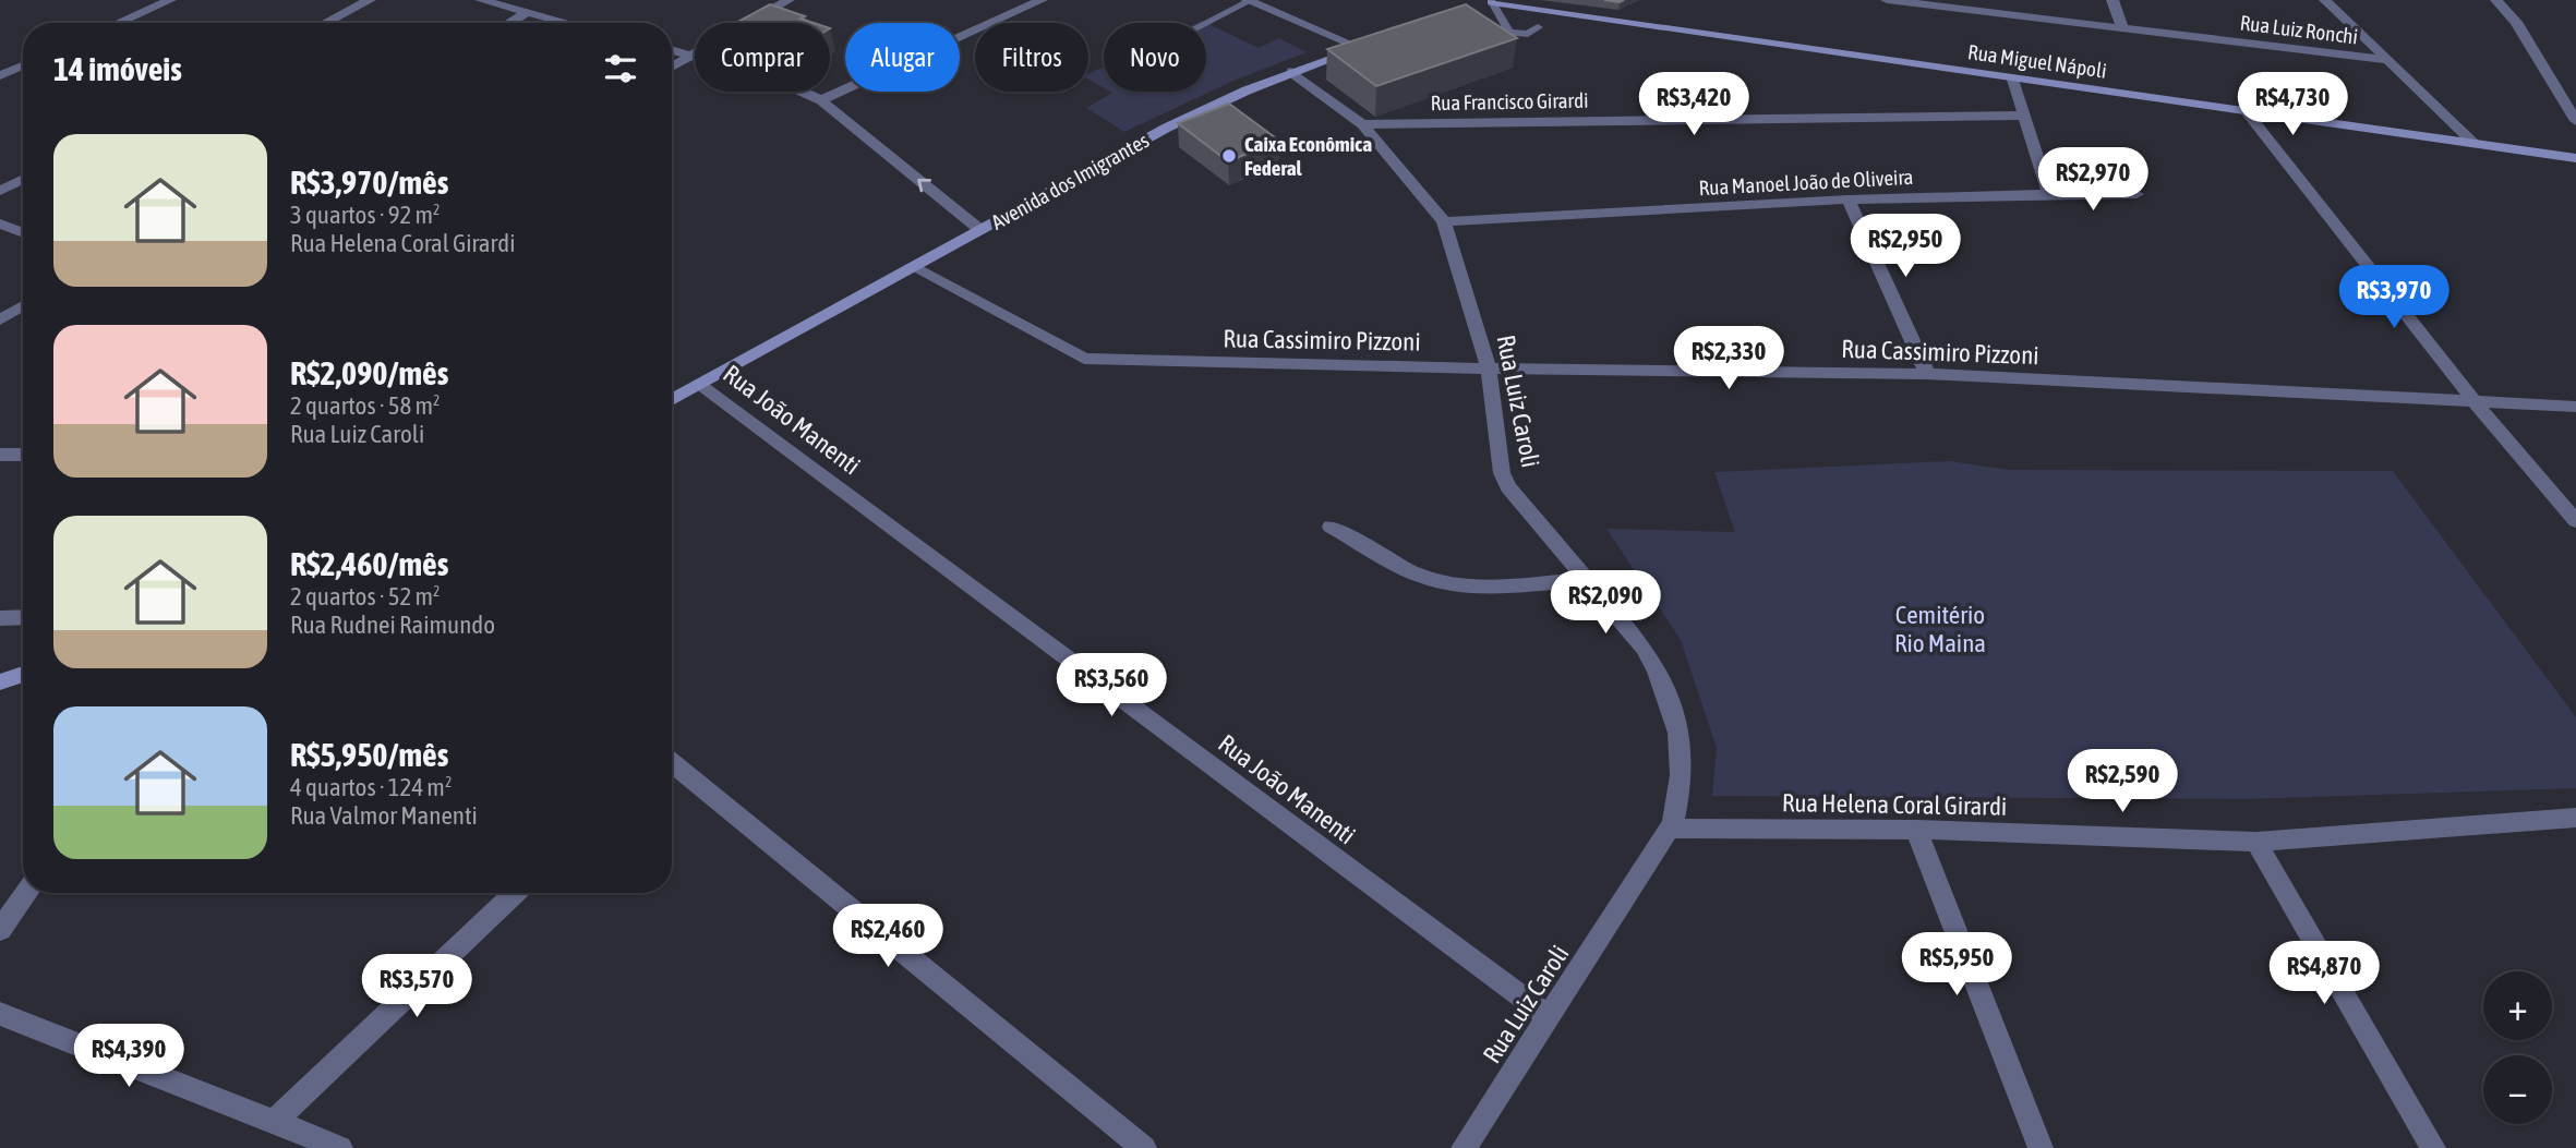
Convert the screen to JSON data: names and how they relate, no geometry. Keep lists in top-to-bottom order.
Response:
{
  "streets": {
    "street": [
      "Rua Luiz Ronchi",
      "Rua Miguel Nápoli",
      "Rua Francisco Girardi",
      "Avenida dos Imigrantes",
      "Rua Manoel João de Oliveira",
      "Rua Cassimiro Pizzoni",
      "Rua Luiz Caroli",
      "Rua João Manenti",
      "Rua Helena Coral Girardi"
    ]
  },
  "crossings": [
    ["Rua Francisco Girardi", "Rua Luiz Caroli"],
    ["Avenida dos Imigrantes", "Rua Cassimiro Pizzoni"],
    ["Avenida dos Imigrantes", "Rua Luiz Caroli"],
    ["Avenida dos Imigrantes", "Rua João Manenti"],
    ["Rua Manoel João de Oliveira", "Rua Luiz Caroli"],
    ["Rua Cassimiro Pizzoni", "Rua Luiz Caroli"],
    ["Rua Luiz Caroli", "Rua João Manenti"],
    ["Rua Luiz Caroli", "Rua Helena Coral Girardi"]
  ],
  "parks": ["Cemitério Rio Maina"],
  "places": ["Caixa Econômica Federal"],
  "page": {
    "chip": [
      "Comprar",
      "Alugar",
      "Filtros",
      "Novo"
    ],
    "heading": "14 imóveis",
    "price": [
      "R$3,420",
      "R$4,730",
      "R$2,970",
      "R$2,950",
      "R$3,970",
      "R$2,330",
      "R$2,090",
      "R$3,560",
      "R$2,590",
      "R$2,460",
      "R$5,950",
      "R$4,870",
      "R$3,570",
      "R$4,390"
    ],
    "list": [
      {
        "name": "R$3,970/mês",
        "note": "3 quartos · 92 m² · Rua Helena Coral Girardi"
      },
      {
        "name": "R$2,090/mês",
        "note": "2 quartos · 58 m² · Rua Luiz Caroli"
      },
      {
        "name": "R$2,460/mês",
        "note": "2 quartos · 52 m² · Rua Rudnei Raimundo"
      },
      {
        "name": "R$5,950/mês",
        "note": "4 quartos · 124 m² · Rua Valmor Manenti"
      }
    ],
    "map_buttons": ["+", "−"]
  }
}
